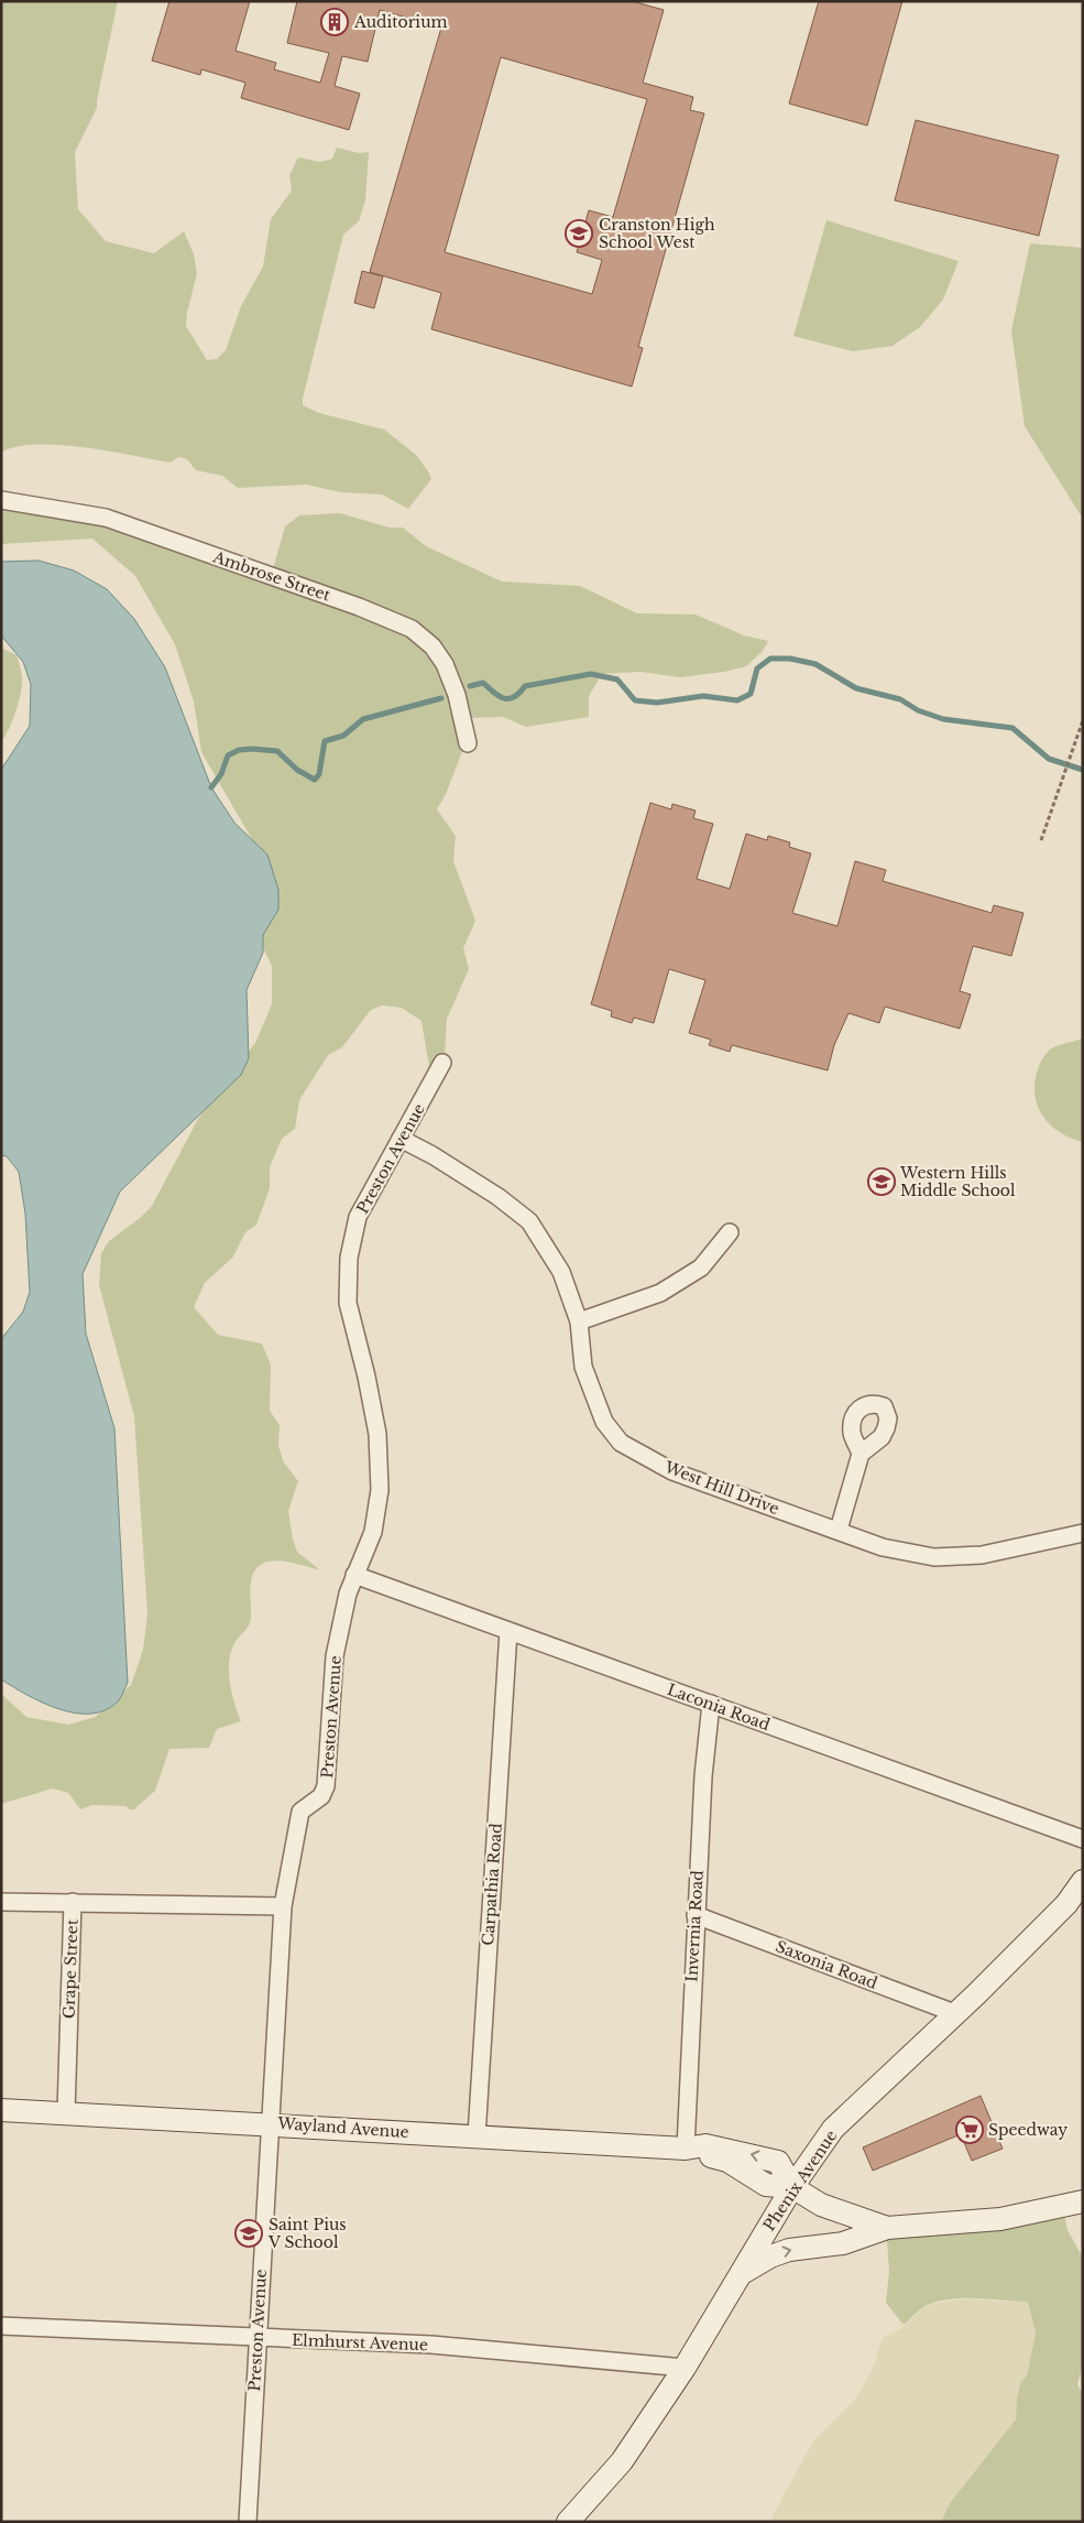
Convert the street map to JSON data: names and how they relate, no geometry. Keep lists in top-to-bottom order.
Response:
{
  "streets": {
    "main road": ["Wayland Avenue", "Phenix Avenue"],
    "street": [
      "Ambrose Street",
      "Preston Avenue",
      "West Hill Drive",
      "Laconia Road",
      "Carpathia Road",
      "Invernia Road",
      "Saxonia Road",
      "Grape Street",
      "Elmhurst Avenue"
    ]
  },
  "crossings": [
    ["Preston Avenue", "West Hill Drive"],
    ["Preston Avenue", "Laconia Road"],
    ["Preston Avenue", "Grape Street"],
    ["Preston Avenue", "Wayland Avenue"],
    ["Preston Avenue", "Elmhurst Avenue"],
    ["Laconia Road", "Carpathia Road"],
    ["Laconia Road", "Invernia Road"],
    ["Carpathia Road", "Wayland Avenue"],
    ["Invernia Road", "Saxonia Road"],
    ["Invernia Road", "Wayland Avenue"],
    ["Saxonia Road", "Phenix Avenue"],
    ["Grape Street", "Wayland Avenue"],
    ["Wayland Avenue", "Phenix Avenue"],
    ["Phenix Avenue", "Elmhurst Avenue"]
  ],
  "places": {
    "building": ["Auditorium"],
    "school or university": ["Cranston High School West", "Western Hills Middle School", "Saint Pius V School"],
    "supermarket": ["Speedway"]
  }
}
